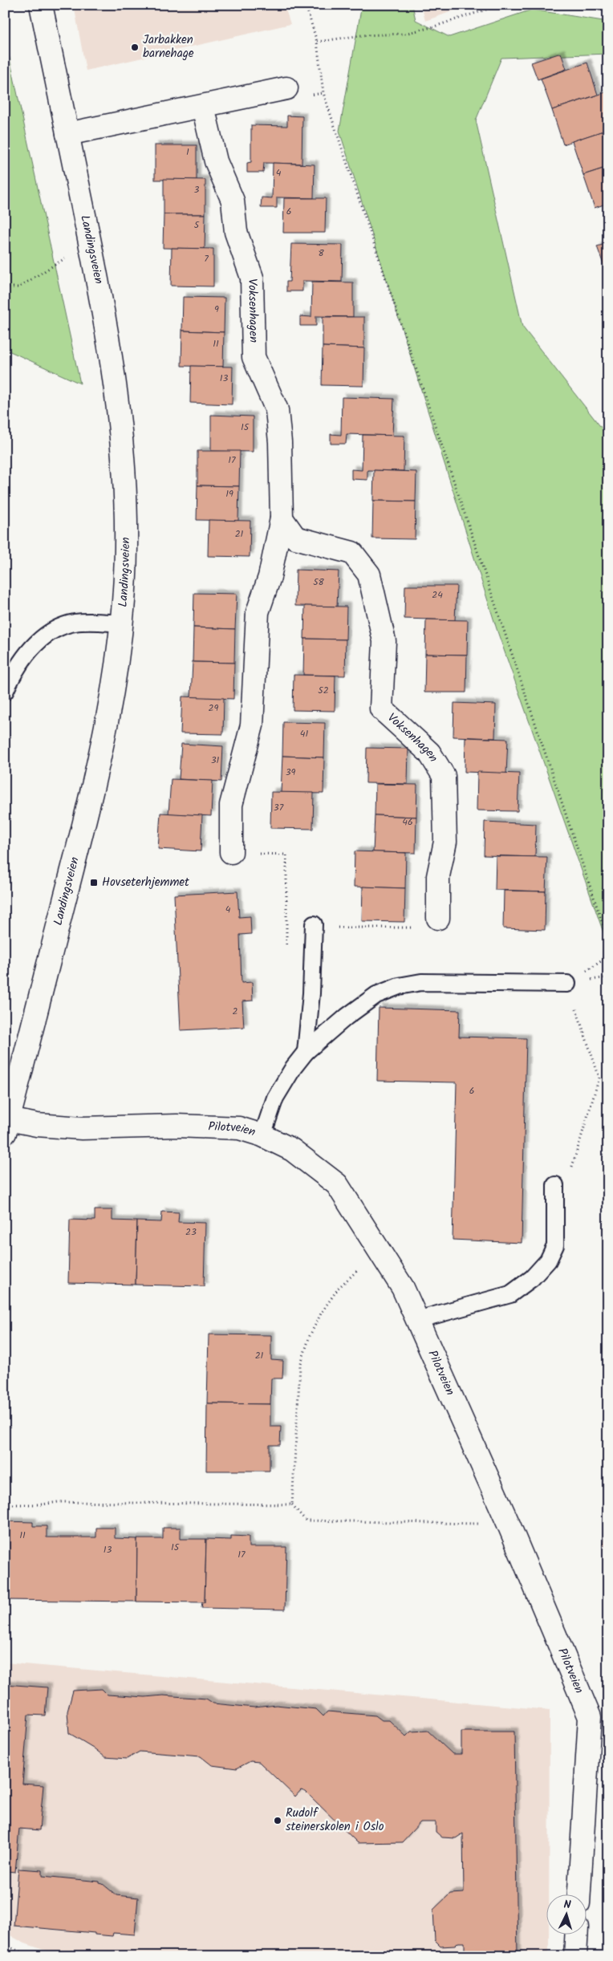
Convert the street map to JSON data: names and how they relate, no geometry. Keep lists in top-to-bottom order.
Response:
{
  "streets": {
    "street": ["Landingsveien", "Voksenhagen", "Pilotveien"]
  },
  "crossings": [
    ["Landingsveien", "Pilotveien"]
  ],
  "places": {
    "other": ["Jarbakken barnehage", "Rudolf steinerskolen i Oslo"],
    "transit": ["Hovseterhjemmet"]
  },
  "house_numbers": [
    "1",
    "4",
    "3",
    "6",
    "5",
    "8",
    "7",
    "9",
    "11",
    "13",
    "15",
    "17",
    "19",
    "21",
    "58",
    "24",
    "52",
    "29",
    "41",
    "31",
    "39",
    "37",
    "46",
    "4",
    "2",
    "6",
    "23",
    "21",
    "11",
    "15",
    "13",
    "17"
  ],
  "north": "top"
}
